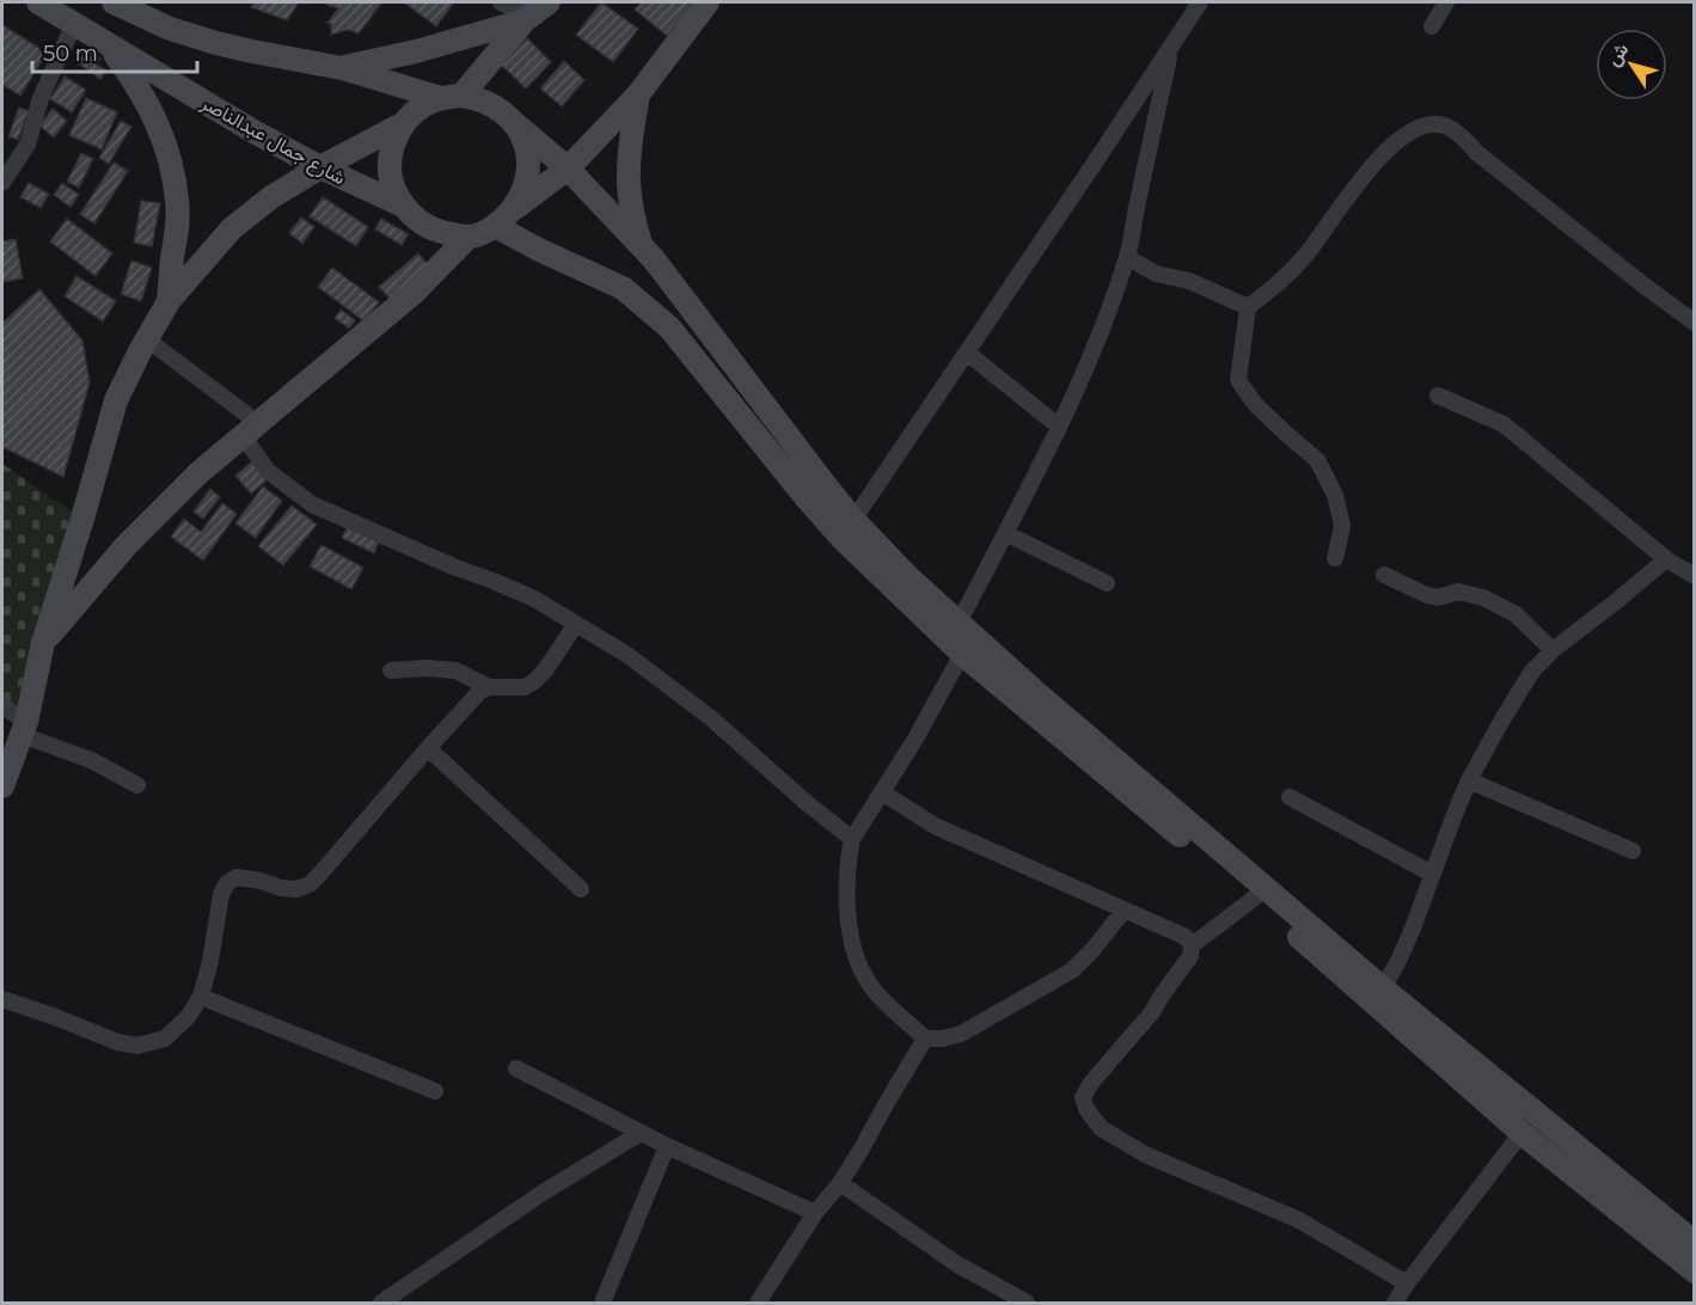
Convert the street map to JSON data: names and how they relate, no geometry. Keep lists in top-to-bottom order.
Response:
{
  "streets": {
    "main road": ["شارع جمال عبدالناصر"]
  },
  "scale_bar": "50 m",
  "north": "top left"
}
